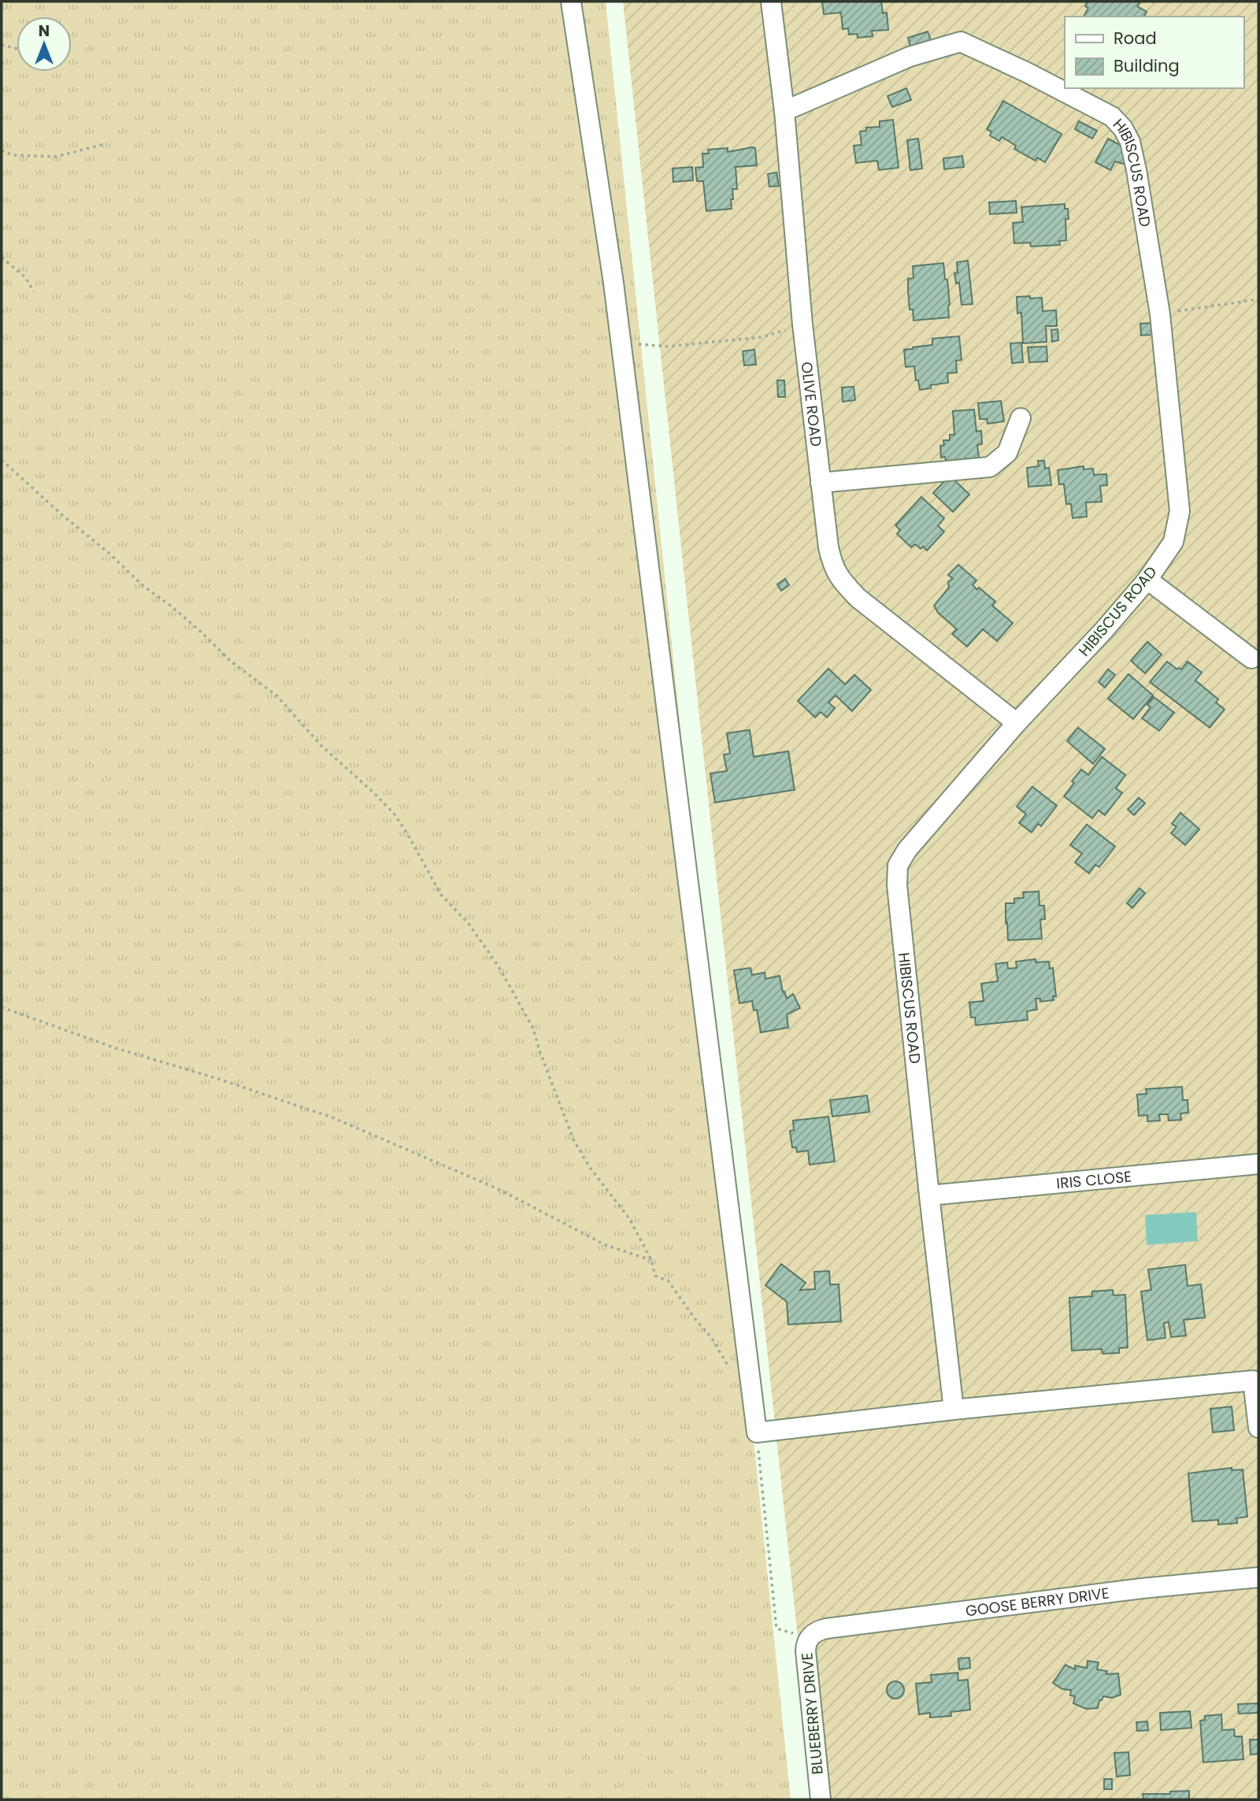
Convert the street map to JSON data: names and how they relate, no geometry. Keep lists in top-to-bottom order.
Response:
{
  "streets": {
    "street": [
      "HIBISCUS ROAD",
      "OLIVE ROAD",
      "IRIS CLOSE",
      "GOOSE BERRY DRIVE",
      "BLUEBERRY DRIVE"
    ]
  },
  "crossings": [
    ["HIBISCUS ROAD", "OLIVE ROAD"],
    ["HIBISCUS ROAD", "IRIS CLOSE"],
    ["GOOSE BERRY DRIVE", "BLUEBERRY DRIVE"]
  ],
  "legend": ["Road", "Building"],
  "north": "top"
}
